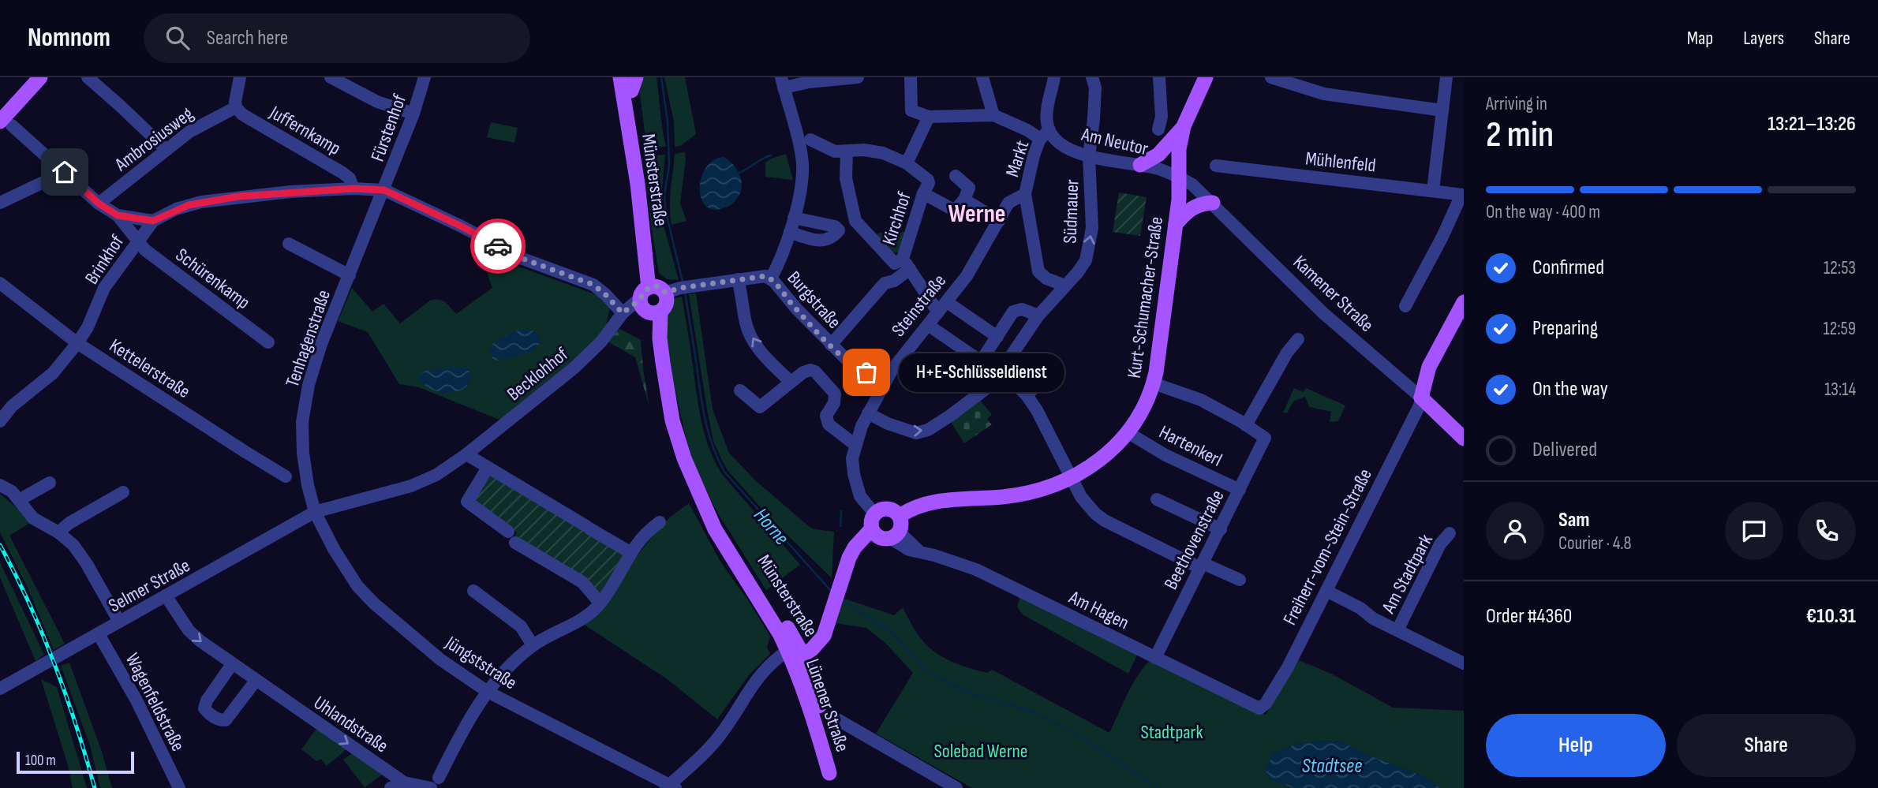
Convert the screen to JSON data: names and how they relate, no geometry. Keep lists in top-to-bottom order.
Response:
{
  "streets": {
    "main road": [
      "Münsterstraße",
      "Kamener Straße",
      "Kurt-Schumacher-Straße",
      "Freiherr-vom-Stein-Straße",
      "Lünener Straße"
    ],
    "street": [
      "Fürstenhof",
      "Juffernkamp",
      "Ambrosiusweg",
      "Am Neutor",
      "Markt",
      "Mühlenfeld",
      "Südmauer",
      "Kirchhof",
      "Brinkhof",
      "Schürenkamp",
      "Burgstraße",
      "Steinstraße",
      "Tenhagenstraße",
      "Kettelerstraße",
      "Becklohhof",
      "Hartenkerl",
      "Beethovenstraße",
      "Am Stadtpark",
      "Selmer Straße",
      "Am Hagen",
      "Jüngststraße",
      "Wagenfeldstraße",
      "Uhlandstraße"
    ]
  },
  "crossings": [
    ["Fürstenhof", "Brinkhof"],
    ["Fürstenhof", "Tenhagenstraße"],
    ["Juffernkamp", "Ambrosiusweg"],
    ["Juffernkamp", "Brinkhof"],
    ["Am Neutor", "Markt"],
    ["Am Neutor", "Südmauer"],
    ["Am Neutor", "Kamener Straße"],
    ["Am Neutor", "Kurt-Schumacher-Straße"],
    ["Markt", "Steinstraße"],
    ["Münsterstraße", "Burgstraße"],
    ["Münsterstraße", "Becklohhof"],
    ["Münsterstraße", "Lünener Straße"],
    ["Südmauer", "Steinstraße"],
    ["Brinkhof", "Schürenkamp"],
    ["Brinkhof", "Tenhagenstraße"],
    ["Brinkhof", "Kettelerstraße"],
    ["Kamener Straße", "Kurt-Schumacher-Straße"],
    ["Kamener Straße", "Freiherr-vom-Stein-Straße"],
    ["Kurt-Schumacher-Straße", "Hartenkerl"],
    ["Burgstraße", "Steinstraße"],
    ["Burgstraße", "Becklohhof"],
    ["Steinstraße", "Am Hagen"],
    ["Tenhagenstraße", "Becklohhof"],
    ["Tenhagenstraße", "Selmer Straße"],
    ["Tenhagenstraße", "Jüngststraße"],
    ["Becklohhof", "Selmer Straße"],
    ["Becklohhof", "Jüngststraße"],
    ["Hartenkerl", "Beethovenstraße"],
    ["Beethovenstraße", "Am Hagen"],
    ["Freiherr-vom-Stein-Straße", "Am Stadtpark"],
    ["Freiherr-vom-Stein-Straße", "Am Hagen"],
    ["Selmer Straße", "Jüngststraße"],
    ["Selmer Straße", "Wagenfeldstraße"],
    ["Selmer Straße", "Uhlandstraße"]
  ],
  "one_way": ["Uhlandstraße"],
  "districts": ["Werne"],
  "water": ["Horne", "Stadtsee"],
  "parks": ["Stadtpark", "Solebad Werne"],
  "places": ["H+E‑Schlüsseldienst"],
  "scale_bar": "100 m",
  "page": {
    "header": "Nomnom",
    "search": "Search here",
    "nav": ["Map", "Layers", "Share"],
    "heading": ["2 min", "Arriving in", "13:21–13:26"],
    "panel": [
      "Sam",
      "Courier · 4.8",
      "Order #4360",
      "€10.31"
    ],
    "bar": "On the way · 400 m",
    "list": [
      ["Confirmed", "12:53"],
      ["Preparing", "12:59"],
      ["On the way", "13:14"],
      "Delivered"
    ],
    "bubble": "H+E‑Schlüsseldienst",
    "buttons": ["Help", "Share"],
    "scale": "100 m"
  }
}
